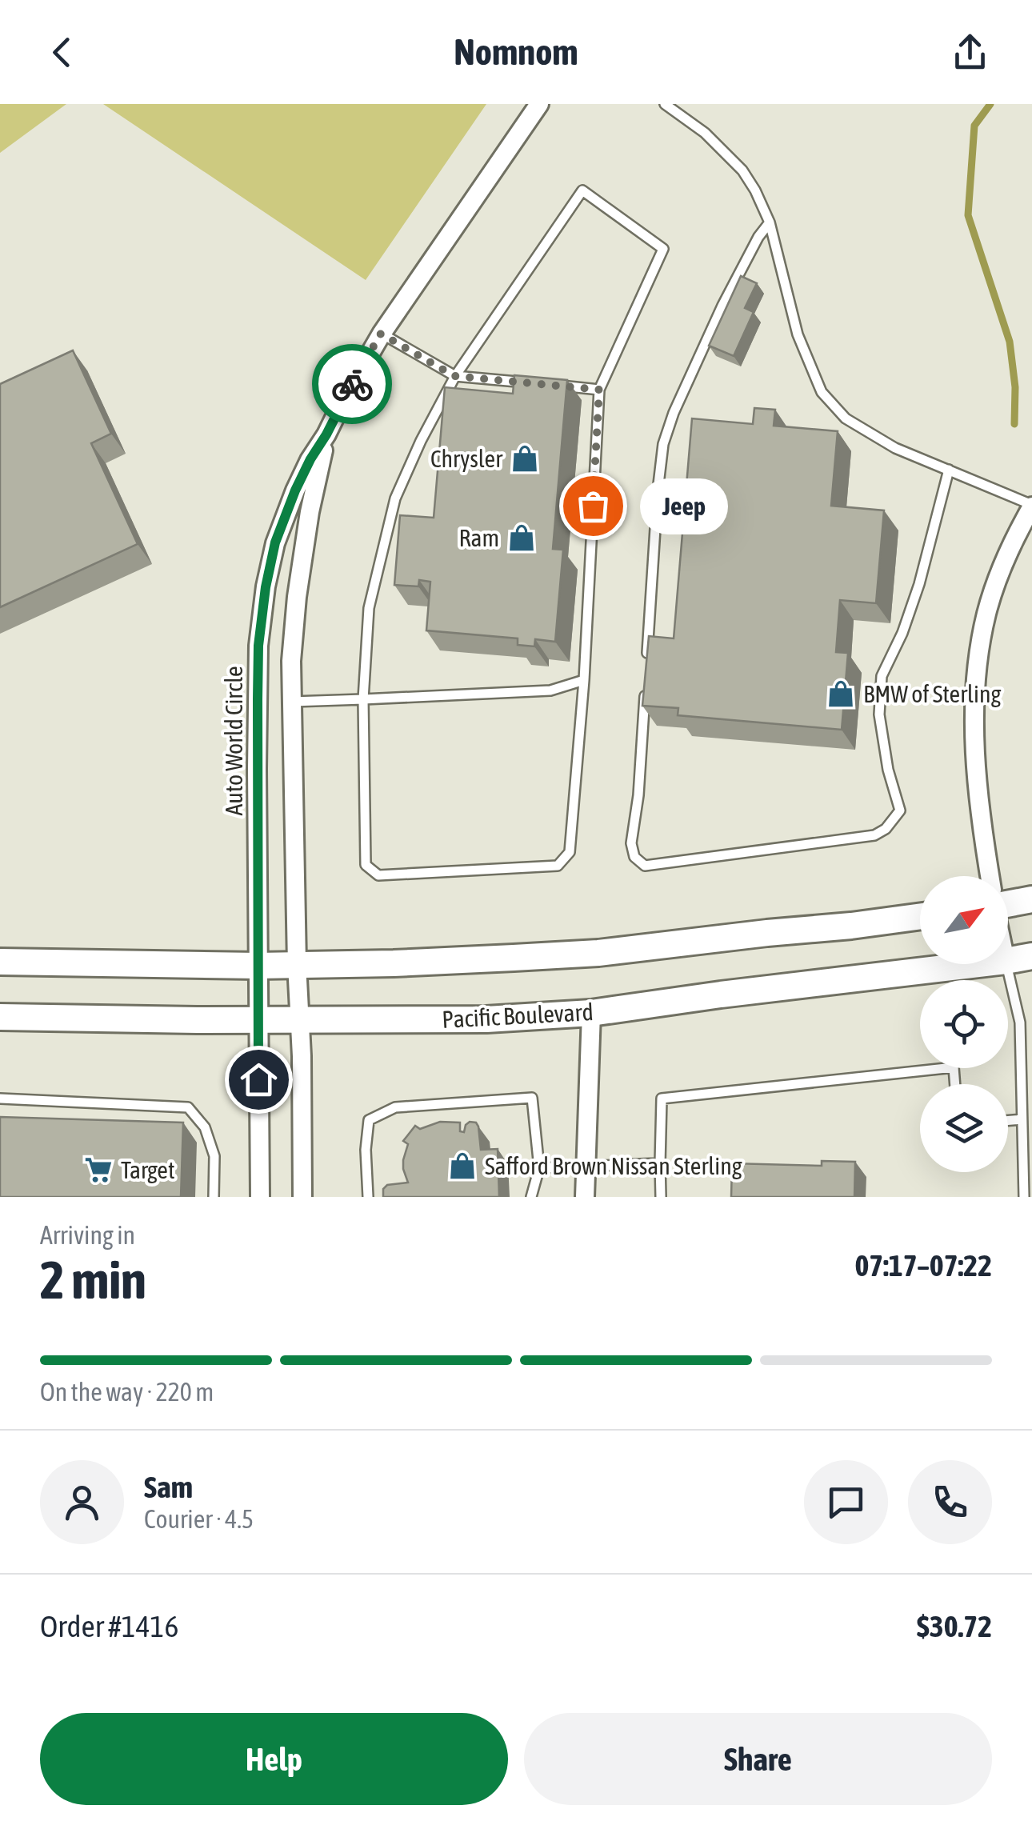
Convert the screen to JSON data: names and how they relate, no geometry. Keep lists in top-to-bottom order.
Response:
{
  "streets": {
    "main road": ["Pacific Boulevard"],
    "street": ["Auto World Circle"]
  },
  "crossings": [
    ["Auto World Circle", "Pacific Boulevard"]
  ],
  "places": {
    "shop": [
      "Chrysler",
      "Ram",
      "BMW of Sterling",
      "Safford Brown Nissan Sterling"
    ],
    "other": ["Jeep"],
    "supermarket": ["Target"]
  },
  "north": "top right",
  "page": {
    "header": "Nomnom",
    "bubble": "Jeep",
    "heading": ["2 min", "Arriving in", "07:17–07:22"],
    "panel": [
      "Sam",
      "Courier · 4.5",
      "Order #1416",
      "$30.72"
    ],
    "bar": "On the way · 220 m",
    "buttons": ["Help", "Share"]
  }
}
